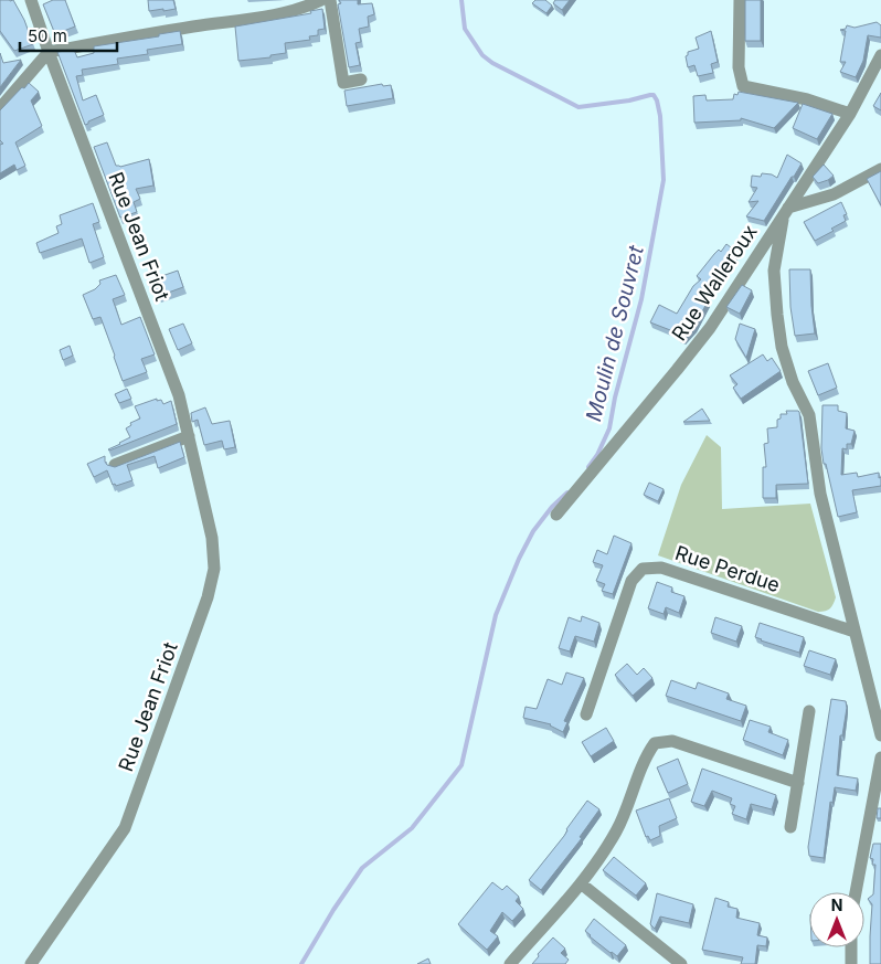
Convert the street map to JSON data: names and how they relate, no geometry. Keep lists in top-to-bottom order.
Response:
{
  "streets": {
    "street": ["Rue Jean Friot", "Rue Walleroux", "Rue Perdue"]
  },
  "water": ["Moulin de Souvret"],
  "scale_bar": "50 m",
  "north": "top"
}
